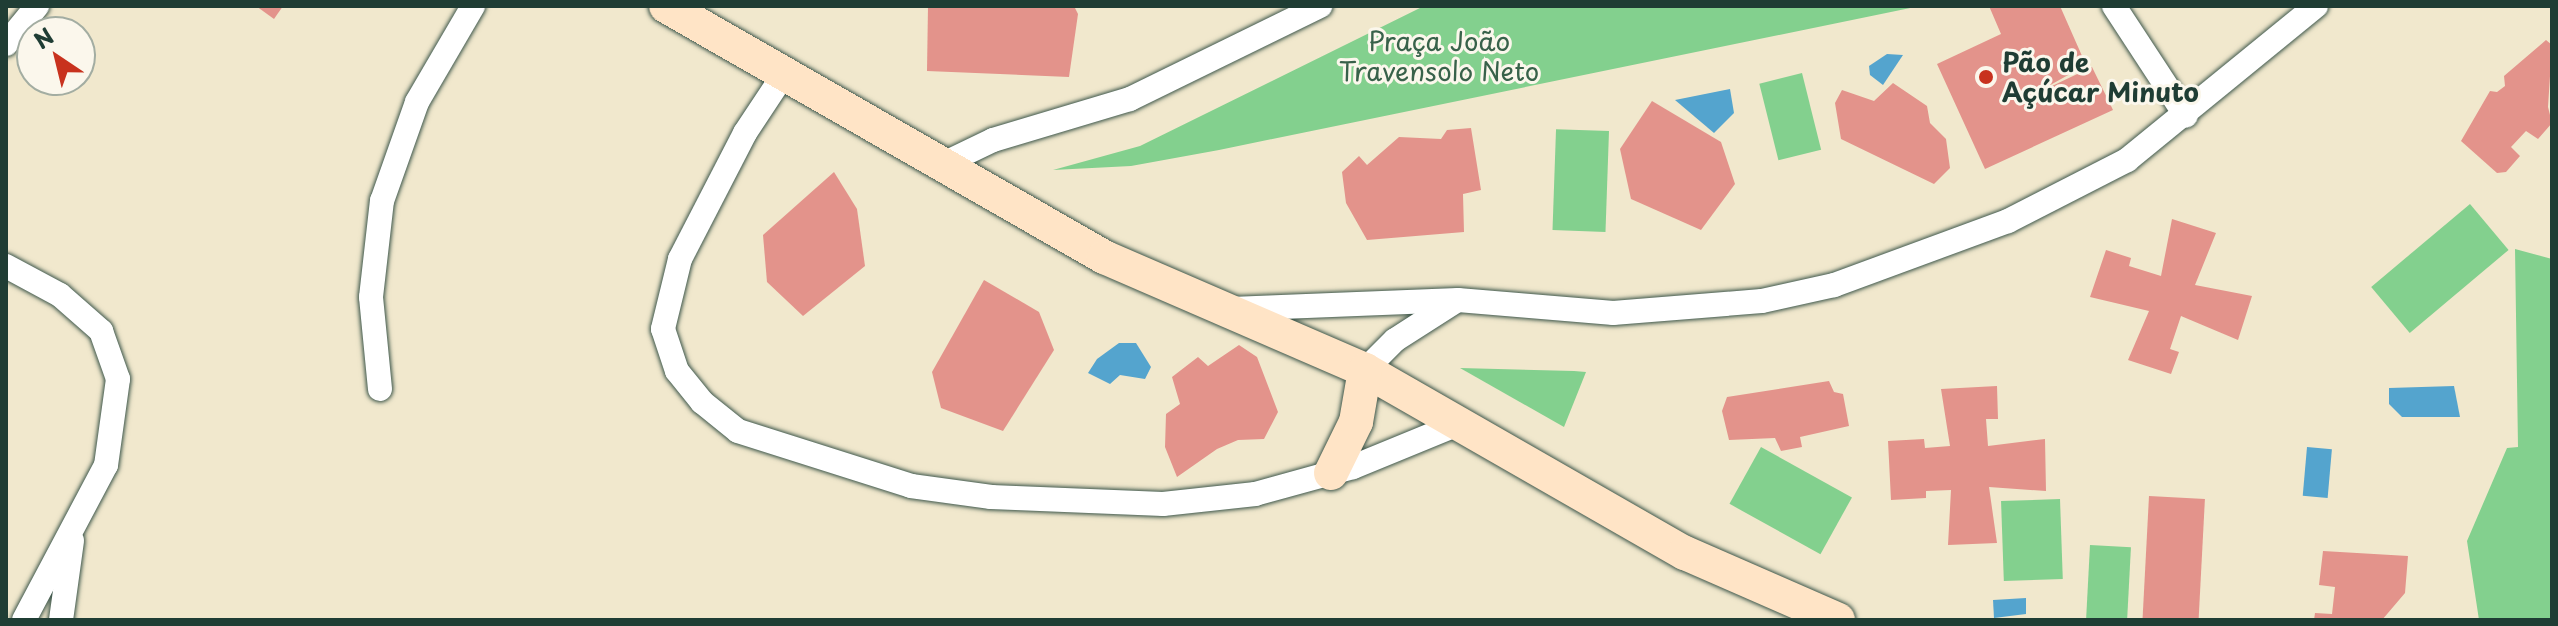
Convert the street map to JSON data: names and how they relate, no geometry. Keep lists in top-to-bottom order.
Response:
{
  "parks": ["Praça João Travensolo Neto"],
  "places": ["Pão de Açúcar Minuto"],
  "north": "top left"
}
